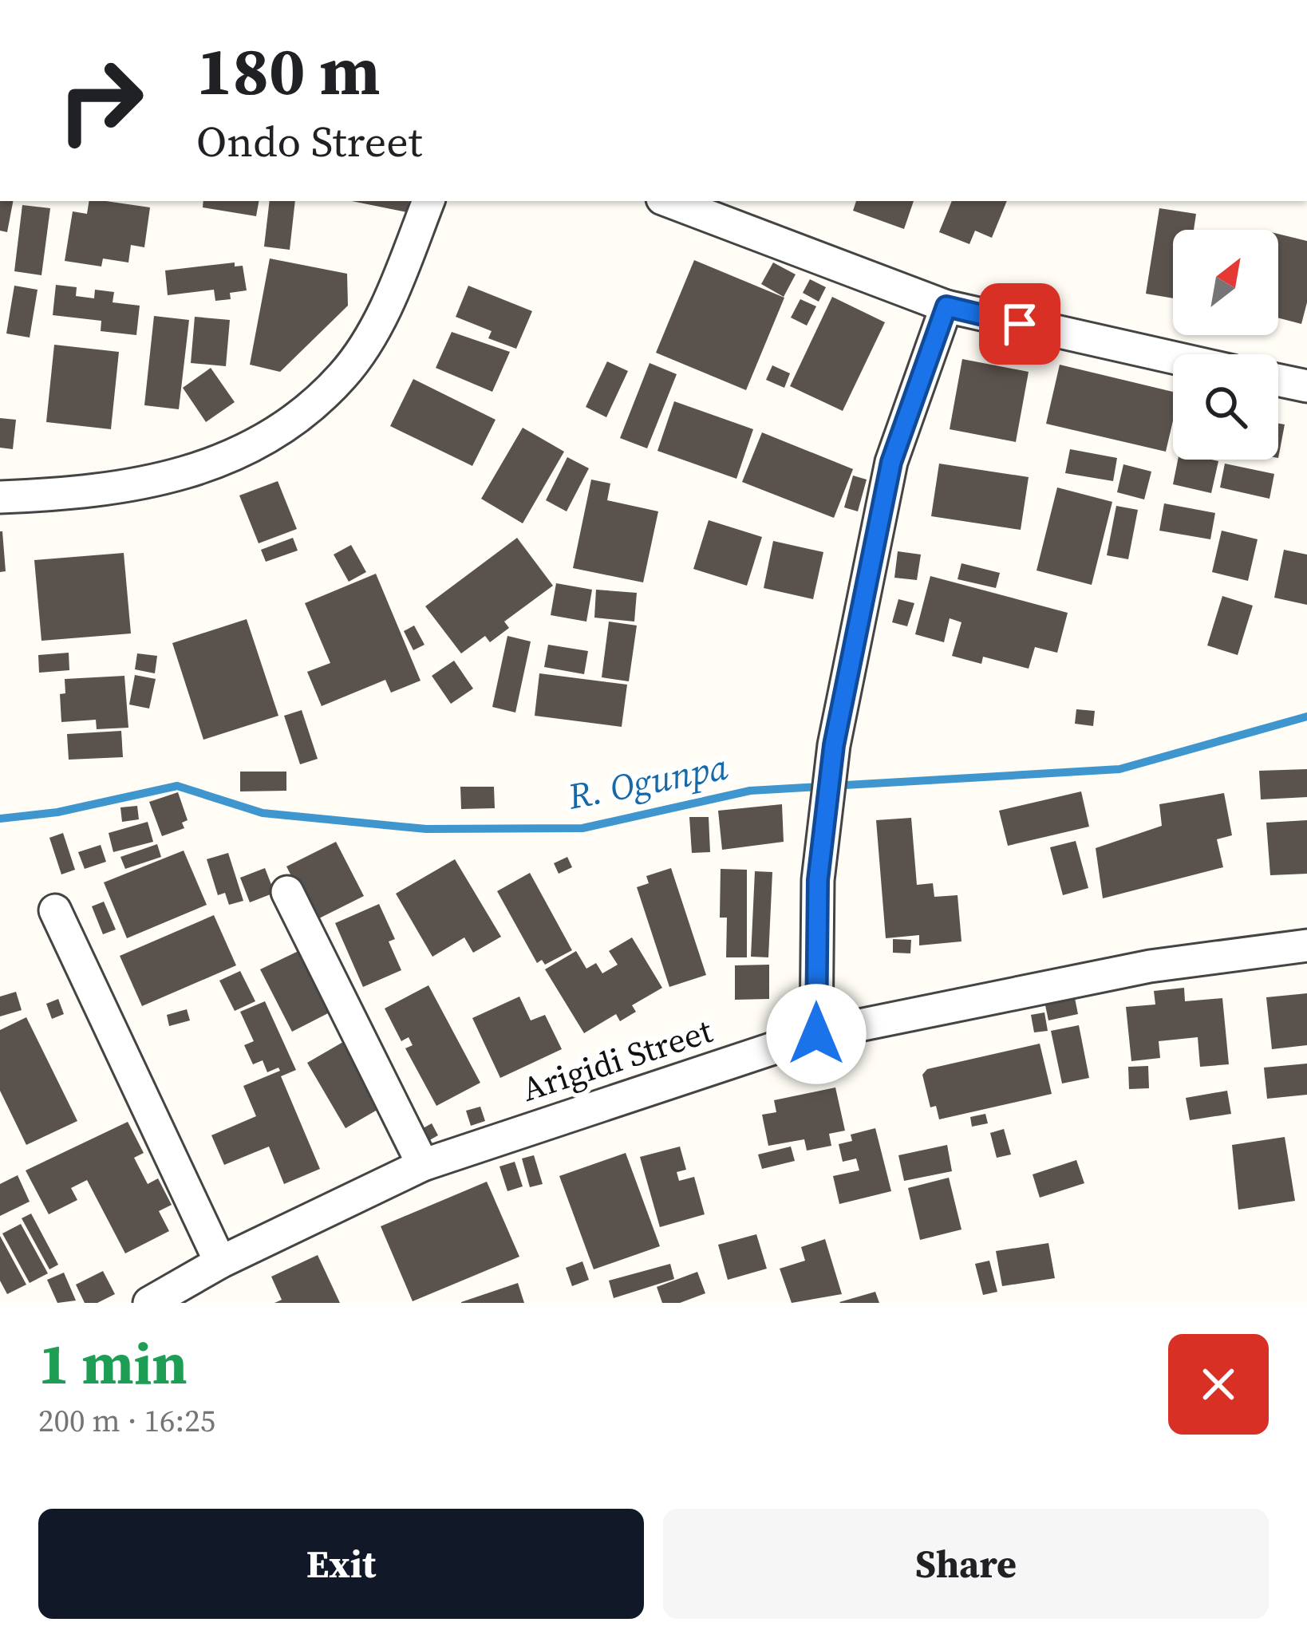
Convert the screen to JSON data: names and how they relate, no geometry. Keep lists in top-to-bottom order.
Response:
{
  "streets": {
    "street": ["Arigidi Street"]
  },
  "water": ["R. Ogunpa"],
  "north": "top right",
  "page": {
    "turn": ["180 m", "Ondo Street"],
    "heading": ["1 min", "200 m · 16:25"],
    "buttons": ["Exit", "Share"]
  }
}
